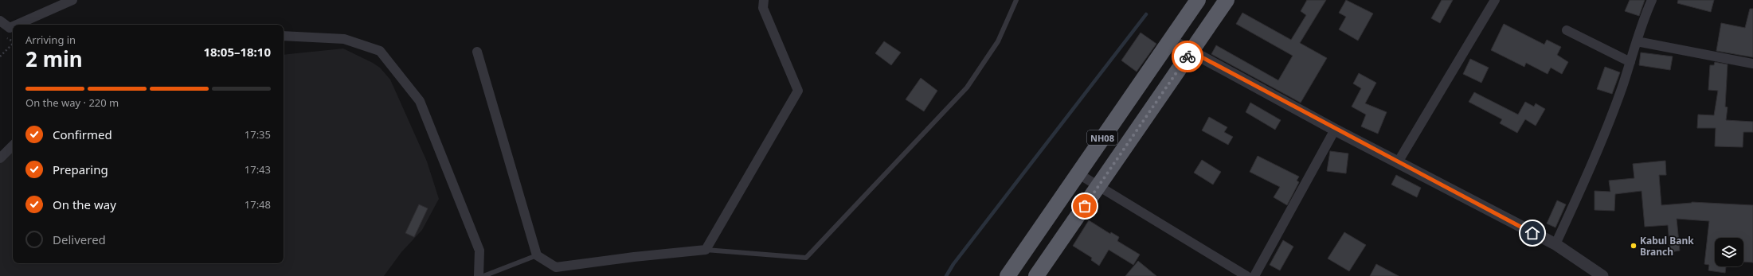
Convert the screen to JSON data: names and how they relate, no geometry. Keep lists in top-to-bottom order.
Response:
{
  "streets": {
    "highway": ["NH08"]
  },
  "places": ["Kabul Bank Branch"],
  "page": {
    "heading": ["2 min", "Arriving in", "18:05–18:10"],
    "bar": "On the way · 220 m",
    "list": [
      ["Confirmed", "17:35"],
      ["Preparing", "17:43"],
      ["On the way", "17:48"],
      "Delivered"
    ]
  }
}
